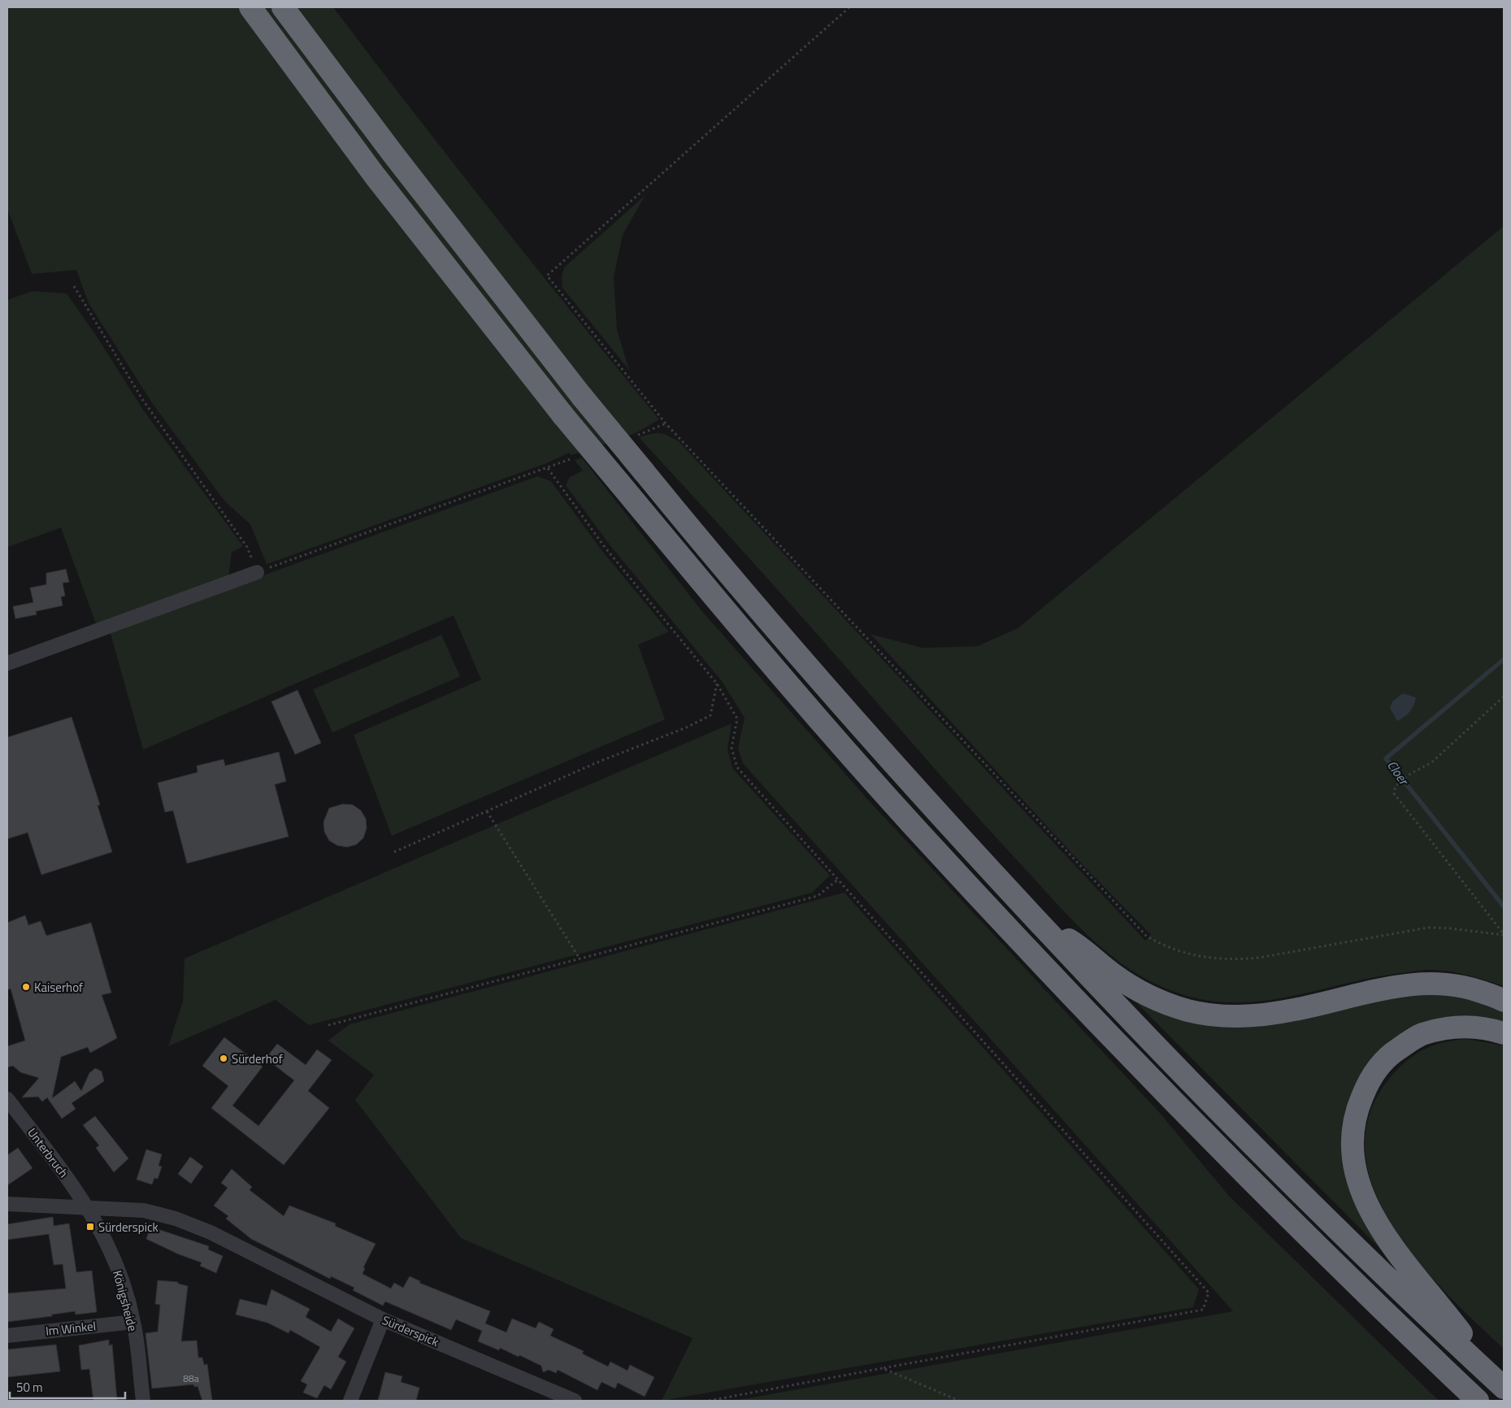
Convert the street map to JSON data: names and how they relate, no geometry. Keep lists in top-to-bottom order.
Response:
{
  "streets": {
    "street": [
      "Unterbruch",
      "Königsheide",
      "Im Winkel",
      "Sürderspick"
    ]
  },
  "crossings": [
    ["Unterbruch", "Königsheide"],
    ["Unterbruch", "Sürderspick"],
    ["Königsheide", "Im Winkel"],
    ["Königsheide", "Sürderspick"]
  ],
  "water": ["Cloer"],
  "places": {
    "other": ["Kaiserhof", "Sürderhof"],
    "transit": ["Sürderspick"]
  },
  "house_numbers": ["88a"],
  "scale_bar": "50 m"
}
